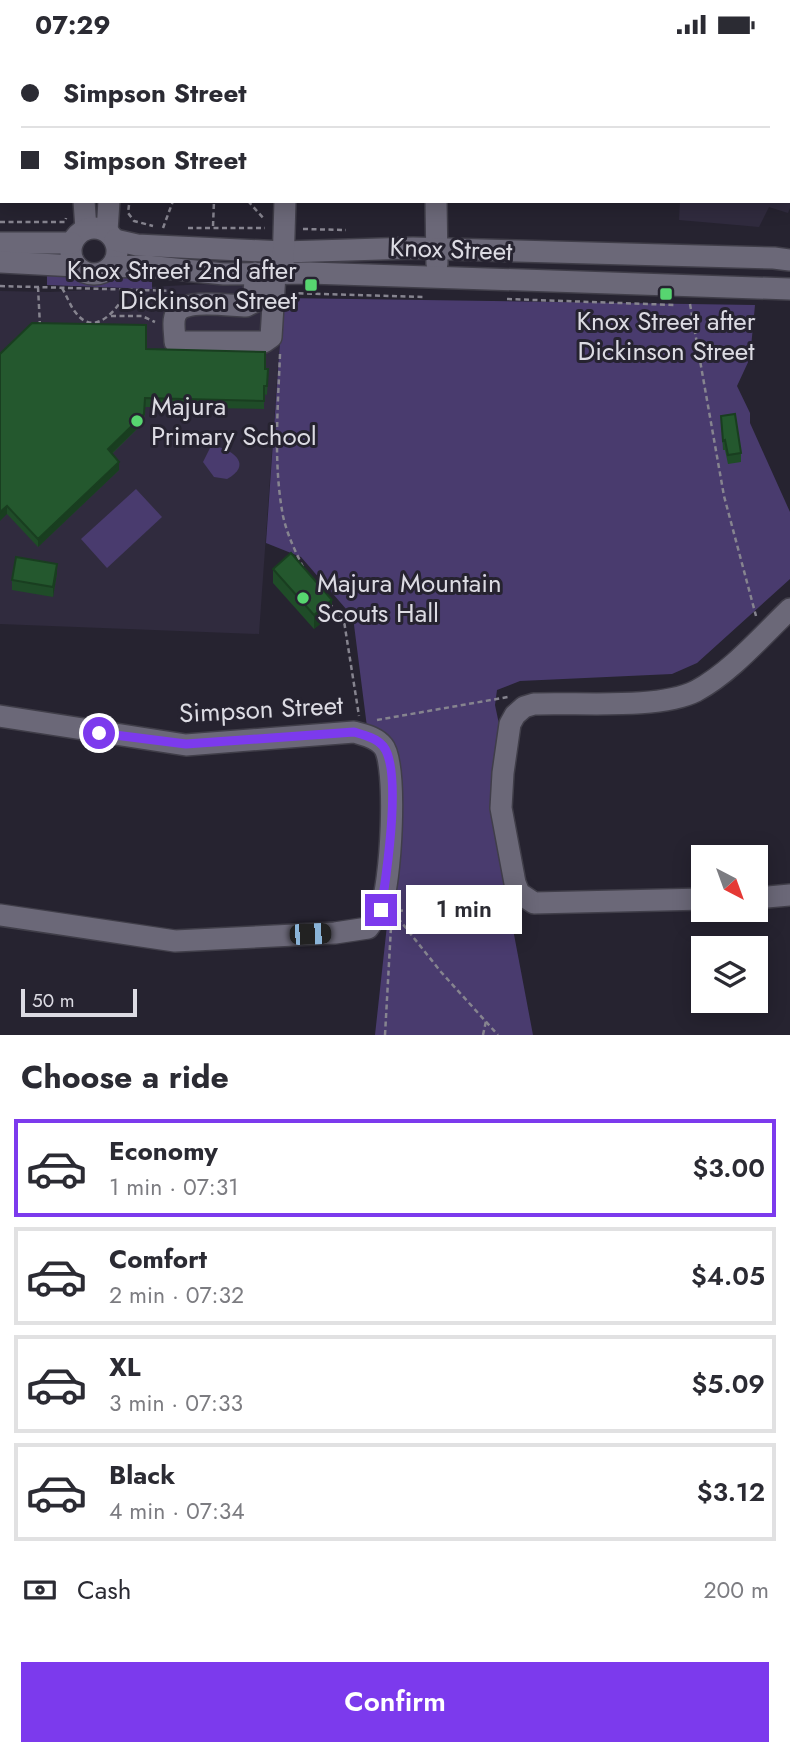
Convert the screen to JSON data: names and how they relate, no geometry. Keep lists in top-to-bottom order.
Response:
{
  "streets": {
    "street": ["Knox Street", "Simpson Street"]
  },
  "places": {
    "transit": ["Knox Street 2nd after Dickinson Street", "Knox Street after Dickinson Street"],
    "other": ["Majura Primary School", "Majura Mountain Scouts Hall"]
  },
  "scale_bar": "50 m",
  "north": "bottom right",
  "page": {
    "status": "07:29",
    "banner": ["Simpson Street", "Simpson Street"],
    "bubble": "1 min",
    "scale": "50 m",
    "heading": "Choose a ride",
    "list": [
      {
        "name": "Economy",
        "note": "1 min · 07:31",
        "value": "$3.00"
      },
      {
        "name": "Comfort",
        "note": "2 min · 07:32",
        "value": "$4.05"
      },
      {
        "name": "XL",
        "note": "3 min · 07:33",
        "value": "$5.09"
      },
      {
        "name": "Black",
        "note": "4 min · 07:34",
        "value": "$3.12"
      }
    ],
    "pay": ["Cash", "200 m"],
    "buttons": "Confirm"
  }
}
